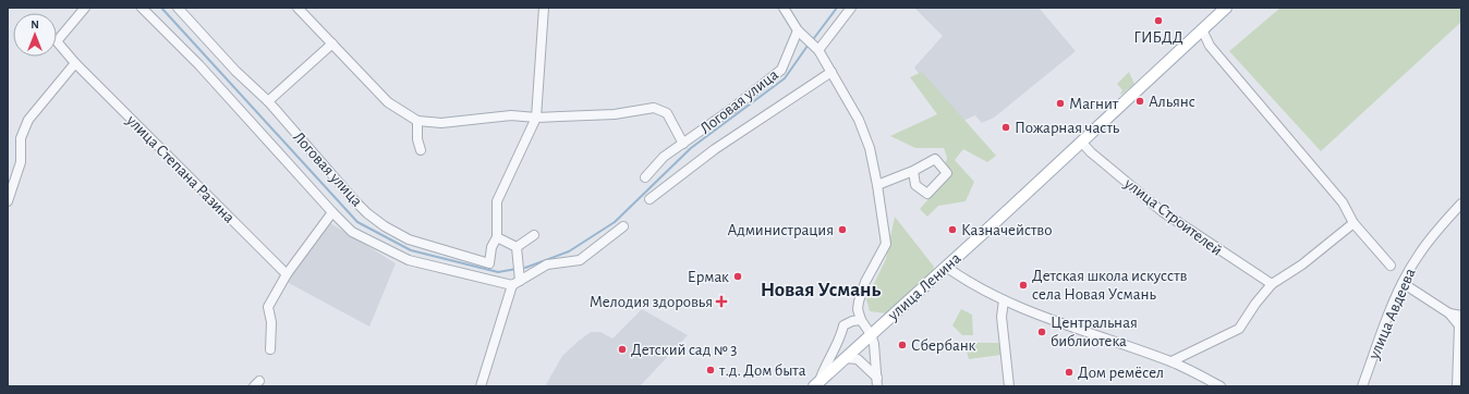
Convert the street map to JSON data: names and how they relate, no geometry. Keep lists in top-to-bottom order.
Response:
{
  "streets": {
    "main road": ["улица Ленина"],
    "street": [
      "Логовая улица",
      "улица Степана Разина",
      "улица Строителей",
      "улица Авдеева"
    ]
  },
  "crossings": [
    ["улица Строителей", "улица Ленина"]
  ],
  "districts": ["Новая Усмань"],
  "places": {
    "other": [
      "ГИБДД",
      "Альянс",
      "Магнит",
      "Пожарная часть",
      "Администрация",
      "Казначейство",
      "Ермак",
      "Детская школа искусств села Новая Усмань",
      "Центральная библиотека",
      "Сбербанк",
      "Детский сад № 3",
      "т.д. Дом быта",
      "Дом ремёсел"
    ],
    "health": ["Мелодия здоровья"]
  },
  "north": "top"
}
